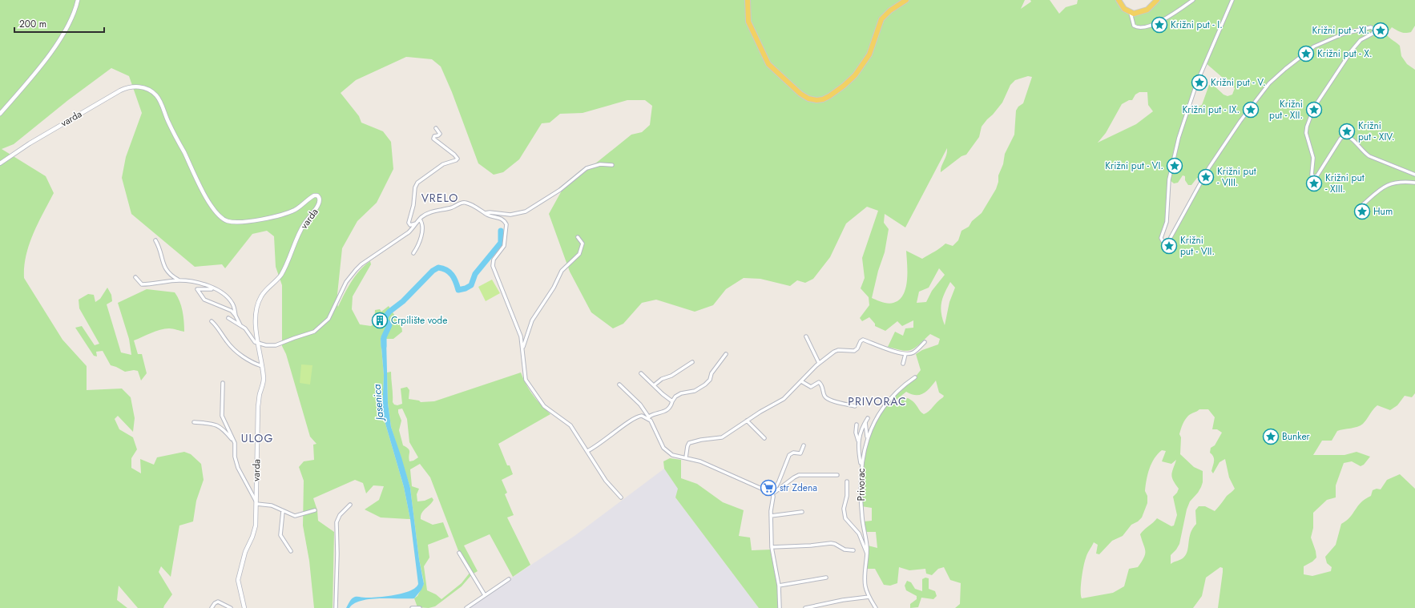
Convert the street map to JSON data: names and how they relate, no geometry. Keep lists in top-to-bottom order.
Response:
{
  "streets": {
    "street": ["varda", "Privorac"]
  },
  "districts": ["VRELO", "PRIVORAC", "ULOG"],
  "water": ["Jasenica"],
  "places": {
    "place": [
      "Križni put - I.",
      "Križni put - XI.",
      "Križni put - X.",
      "Križni put - V.",
      "Križni put - IX.",
      "Križni put - XII.",
      "Križni put - XIV.",
      "Križni put - VI.",
      "Križni put - VIII.",
      "Križni put - XIII.",
      "Hum",
      "Križni put - VII.",
      "Bunker"
    ],
    "building": ["Crpilište vode"],
    "supermarket": ["str Zdena"]
  },
  "scale_bar": "200 m"
}
